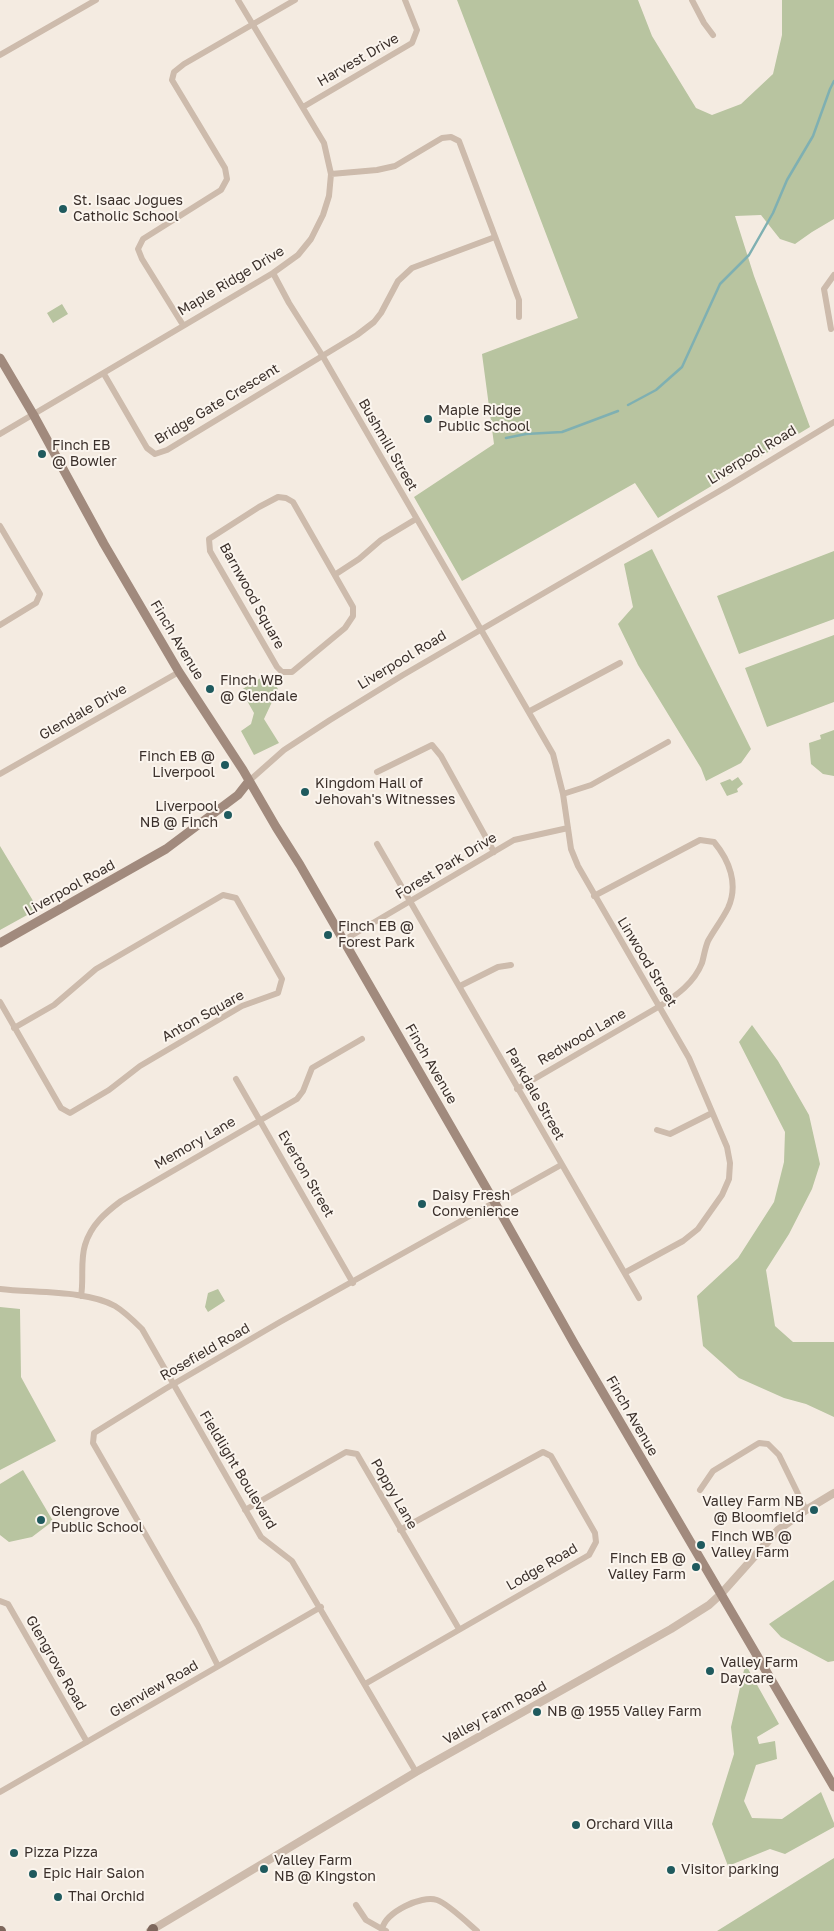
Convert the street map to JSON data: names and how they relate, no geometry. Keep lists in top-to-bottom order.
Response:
{
  "streets": {
    "main road": ["Liverpool Road", "Finch Avenue"],
    "street": [
      "Harvest Drive",
      "Maple Ridge Drive",
      "Bridge Gate Crescent",
      "Bushmill Street",
      "Barnwood Square",
      "Glendale Drive",
      "Forest Park Drive",
      "Linwood Street",
      "Anton Square",
      "Redwood Lane",
      "Parkdale Street",
      "Memory Lane",
      "Everton Street",
      "Rosefield Road",
      "Fieldlight Boulevard",
      "Poppy Lane",
      "Lodge Road",
      "Glengrove Road",
      "Glenview Road",
      "Valley Farm Road"
    ]
  },
  "crossings": [
    ["Harvest Drive", "Maple Ridge Drive"],
    ["Maple Ridge Drive", "Bridge Gate Crescent"],
    ["Maple Ridge Drive", "Bushmill Street"],
    ["Maple Ridge Drive", "Finch Avenue"],
    ["Bridge Gate Crescent", "Bushmill Street"],
    ["Bushmill Street", "Liverpool Road"],
    ["Bushmill Street", "Linwood Street"],
    ["Liverpool Road", "Finch Avenue"],
    ["Liverpool Road", "Linwood Street"],
    ["Finch Avenue", "Glendale Drive"],
    ["Finch Avenue", "Forest Park Drive"],
    ["Finch Avenue", "Rosefield Road"],
    ["Finch Avenue", "Valley Farm Road"],
    ["Forest Park Drive", "Linwood Street"],
    ["Forest Park Drive", "Parkdale Street"],
    ["Linwood Street", "Redwood Lane"],
    ["Linwood Street", "Parkdale Street"],
    ["Redwood Lane", "Parkdale Street"],
    ["Parkdale Street", "Rosefield Road"],
    ["Memory Lane", "Everton Street"],
    ["Memory Lane", "Fieldlight Boulevard"],
    ["Everton Street", "Rosefield Road"],
    ["Rosefield Road", "Fieldlight Boulevard"],
    ["Rosefield Road", "Glenview Road"],
    ["Fieldlight Boulevard", "Poppy Lane"],
    ["Fieldlight Boulevard", "Lodge Road"],
    ["Fieldlight Boulevard", "Glenview Road"],
    ["Fieldlight Boulevard", "Valley Farm Road"],
    ["Poppy Lane", "Lodge Road"],
    ["Glengrove Road", "Glenview Road"]
  ],
  "places": [
    "St. Isaac Jogues Catholic School",
    "Maple Ridge Public School",
    "Finch EB @ Bowler",
    "Finch WB @ Glendale",
    "Finch EB @ Liverpool",
    "Kingdom Hall of Jehovah's Witnesses",
    "Liverpool NB @ Finch",
    "Finch EB @ Forest Park",
    "Daisy Fresh Convenience",
    "Valley Farm NB @ Bloomfield",
    "Glengrove Public School",
    "Finch WB @ Valley Farm",
    "Finch EB @ Valley Farm",
    "Valley Farm Daycare",
    "NB @ 1955 Valley Farm",
    "Orchard Villa",
    "Pizza Pizza",
    "Valley Farm NB @ Kingston",
    "Visitor parking",
    "Epic Hair Salon",
    "Thai Orchid"
  ]
}
